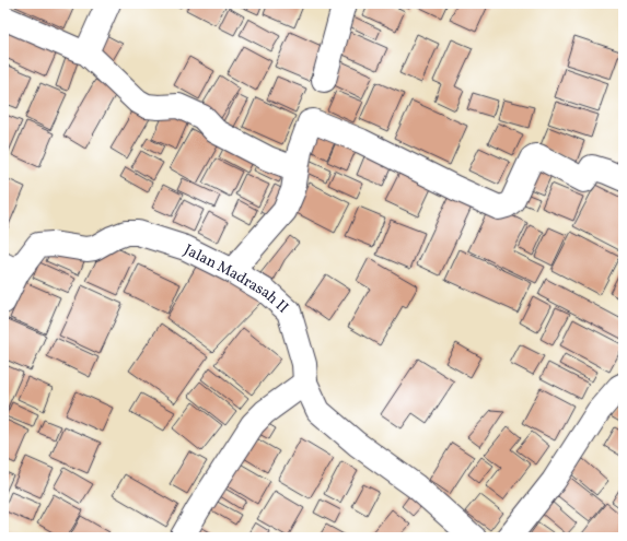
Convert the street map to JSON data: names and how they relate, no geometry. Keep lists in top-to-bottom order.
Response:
{
  "streets": {
    "street": ["Jalan Madrasah II"]
  }
}
